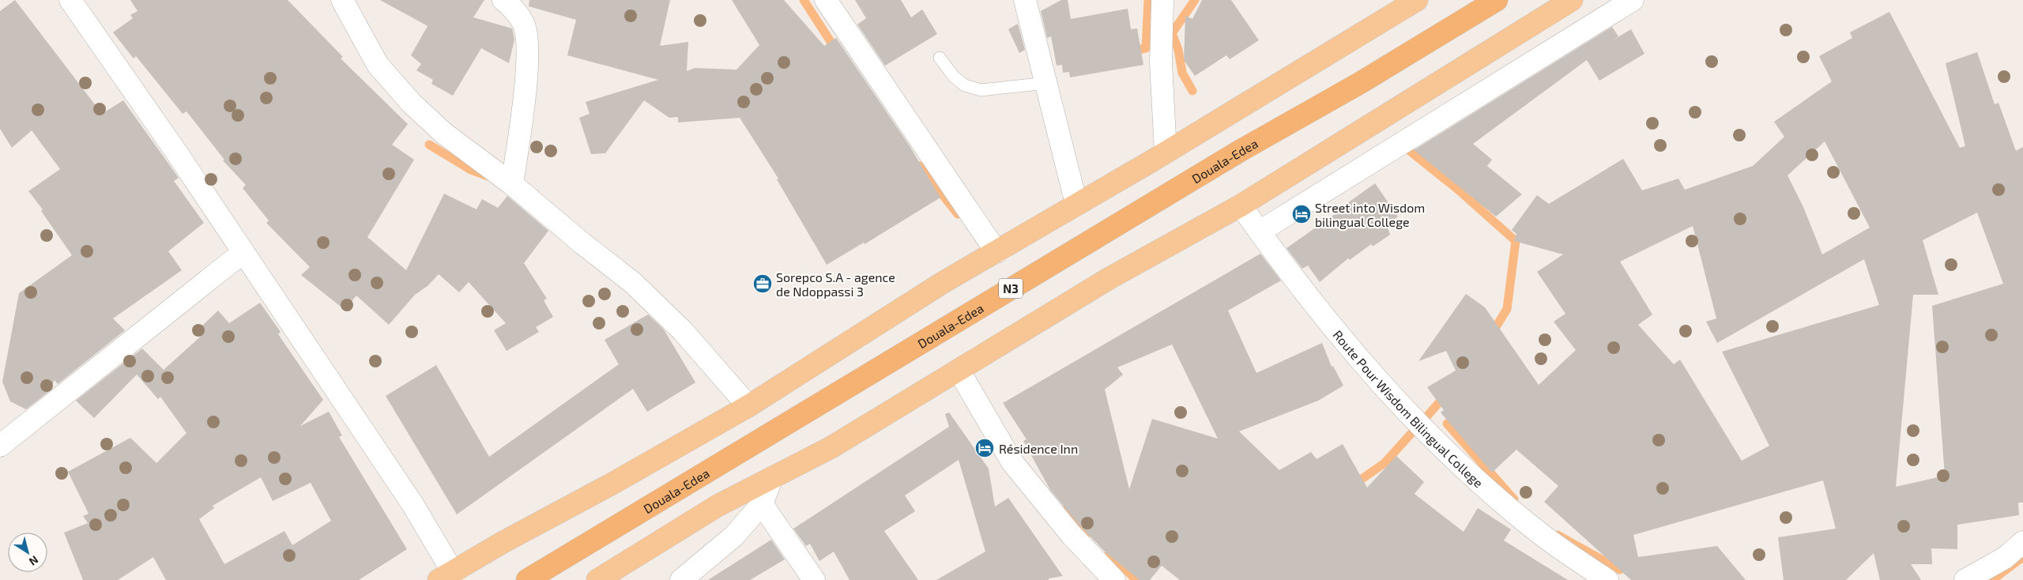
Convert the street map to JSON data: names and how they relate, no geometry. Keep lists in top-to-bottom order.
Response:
{
  "streets": {
    "highway": ["Douala-Edea", "N3"],
    "street": ["Route Pour Wisdom Bilingual College"]
  },
  "places": {
    "hotel": ["Street into Wisdom bilingual College", "Résidence Inn"],
    "office": ["Sorepco S.A - agence de Ndoppassi 3"]
  },
  "north": "bottom right"
}
